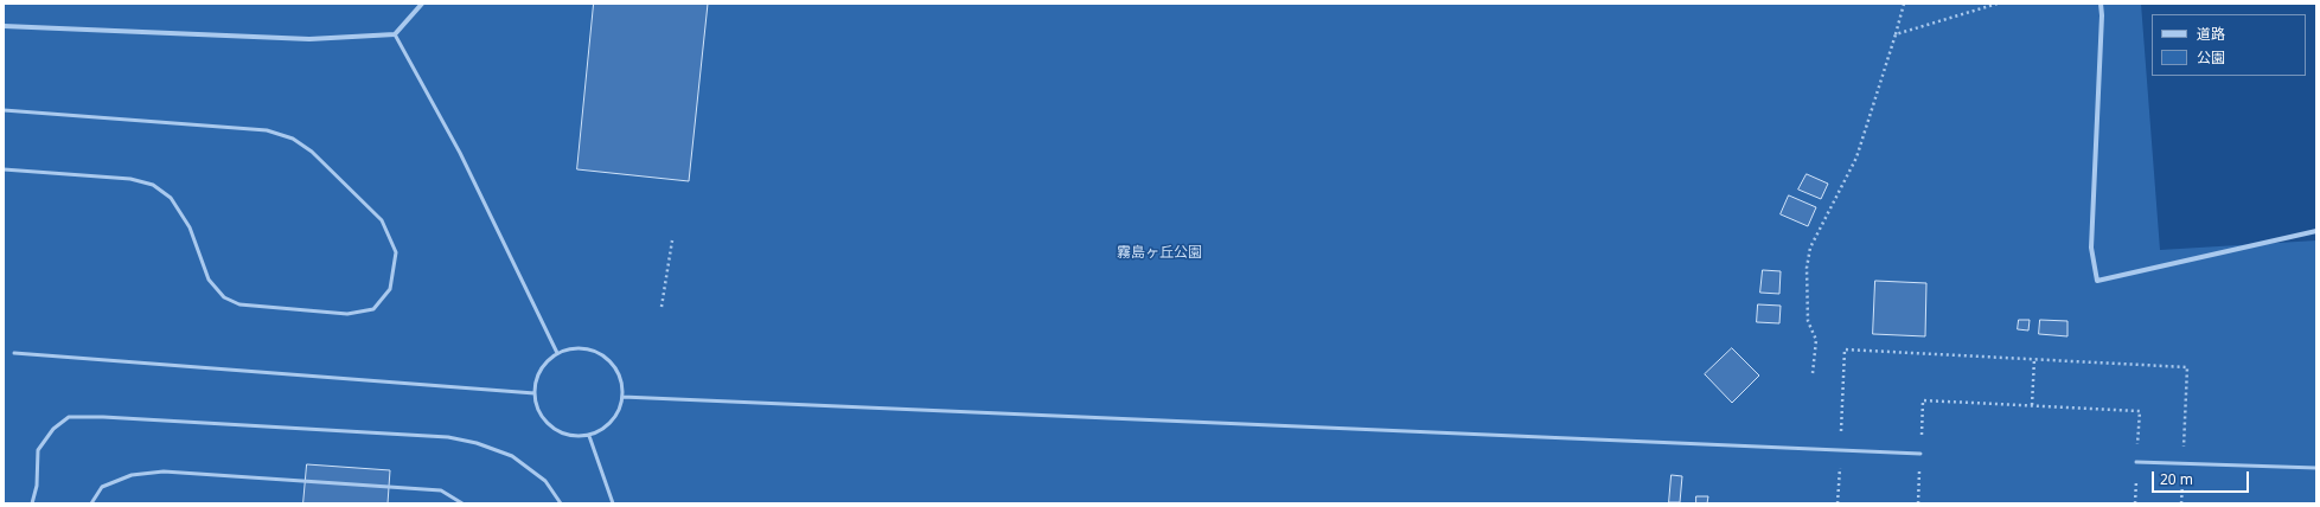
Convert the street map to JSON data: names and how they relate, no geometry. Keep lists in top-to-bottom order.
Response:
{
  "parks": ["霧島ヶ丘公園"],
  "legend": ["道路", "公園"],
  "scale_bar": "20 m"
}
